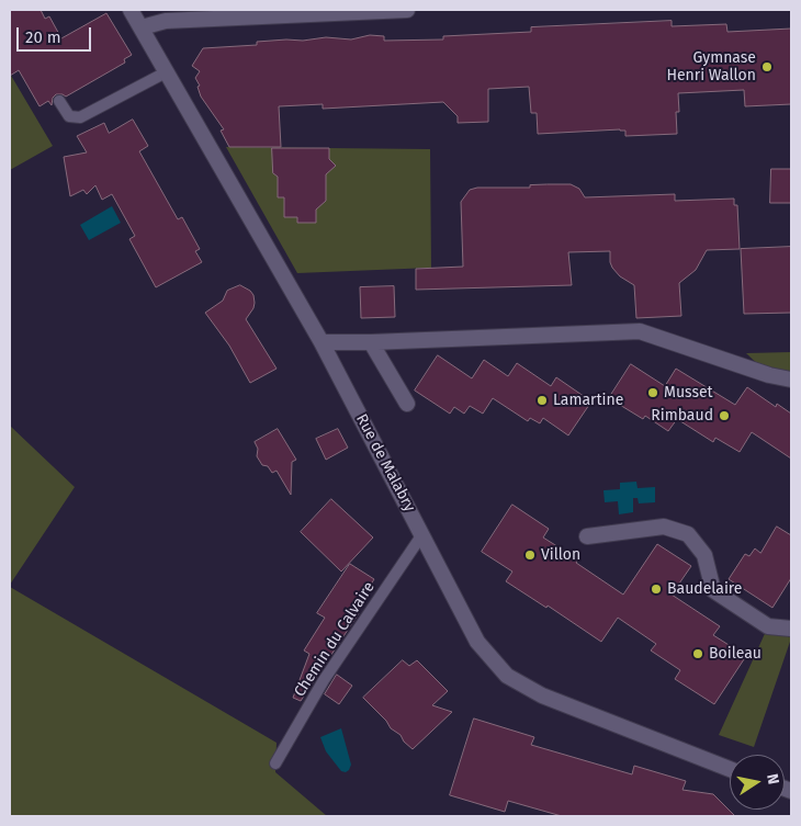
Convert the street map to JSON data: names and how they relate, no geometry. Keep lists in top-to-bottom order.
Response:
{
  "streets": {
    "street": ["Rue de Malabry"],
    "lane": ["Chemin du Calvaire"]
  },
  "crossings": [
    ["Rue de Malabry", "Chemin du Calvaire"]
  ],
  "places": [
    "Gymnase Henri Wallon",
    "Musset",
    "Lamartine",
    "Rimbaud",
    "Villon",
    "Baudelaire",
    "Boileau"
  ],
  "scale_bar": "20 m",
  "north": "right"
}
